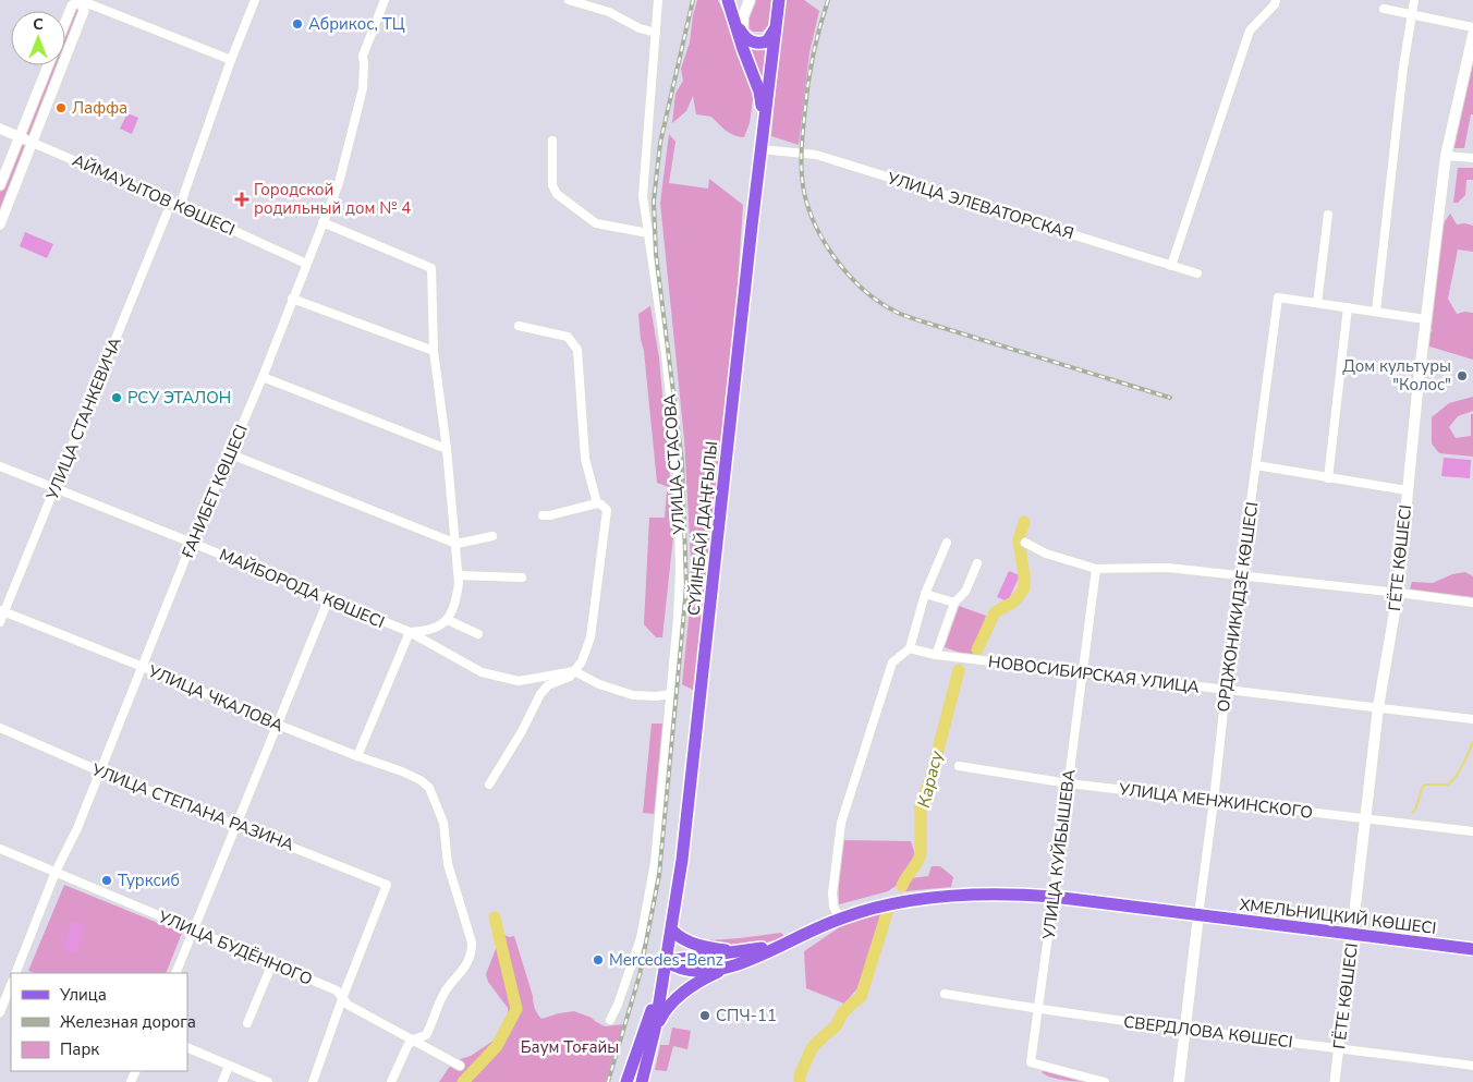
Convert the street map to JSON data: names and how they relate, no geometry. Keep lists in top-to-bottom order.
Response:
{
  "streets": {
    "main road": ["СҮЙІНБАЙ ДАҢҒЫЛЫ", "ГЁТЕ КӨШЕСІ", "ХМЕЛЬНИЦКИЙ КӨШЕСІ"],
    "street": [
      "АЙМАУЫТОВ КӨШЕСІ",
      "УЛИЦА ЭЛЕВАТОРСКАЯ",
      "УЛИЦА СТАНКЕВИЧА",
      "УЛИЦА СТАСОВА",
      "ҒАНИБЕТ КӨШЕСІ",
      "МАЙБОРОДА КӨШЕСІ",
      "ОРДЖОНИКИДЗЕ КӨШЕСІ",
      "НОВОСИБИРСКАЯ УЛИЦА",
      "УЛИЦА ЧКАЛОВА",
      "УЛИЦА МЕНЖИНСКОГО",
      "УЛИЦА СТЕПАНА РАЗИНА",
      "УЛИЦА КУЙБЫШЕВА",
      "УЛИЦА БУДЁННОГО",
      "СВЕРДЛОВА КӨШЕСІ"
    ]
  },
  "crossings": [
    ["АЙМАУЫТОВ КӨШЕСІ", "ҒАНИБЕТ КӨШЕСІ"],
    ["УЛИЦА ЭЛЕВАТОРСКАЯ", "СҮЙІНБАЙ ДАҢҒЫЛЫ"],
    ["УЛИЦА СТАНКЕВИЧА", "МАЙБОРОДА КӨШЕСІ"],
    ["УЛИЦА СТАНКЕВИЧА", "УЛИЦА ЧКАЛОВА"],
    ["ҒАНИБЕТ КӨШЕСІ", "МАЙБОРОДА КӨШЕСІ"],
    ["ҒАНИБЕТ КӨШЕСІ", "УЛИЦА ЧКАЛОВА"],
    ["ҒАНИБЕТ КӨШЕСІ", "УЛИЦА СТЕПАНА РАЗИНА"],
    ["ҒАНИБЕТ КӨШЕСІ", "УЛИЦА БУДЁННОГО"],
    ["ГЁТЕ КӨШЕСІ", "НОВОСИБИРСКАЯ УЛИЦА"],
    ["ГЁТЕ КӨШЕСІ", "УЛИЦА МЕНЖИНСКОГО"],
    ["ГЁТЕ КӨШЕСІ", "ХМЕЛЬНИЦКИЙ КӨШЕСІ"],
    ["ГЁТЕ КӨШЕСІ", "СВЕРДЛОВА КӨШЕСІ"],
    ["ОРДЖОНИКИДЗЕ КӨШЕСІ", "НОВОСИБИРСКАЯ УЛИЦА"],
    ["ОРДЖОНИКИДЗЕ КӨШЕСІ", "УЛИЦА МЕНЖИНСКОГО"],
    ["ОРДЖОНИКИДЗЕ КӨШЕСІ", "ХМЕЛЬНИЦКИЙ КӨШЕСІ"],
    ["НОВОСИБИРСКАЯ УЛИЦА", "УЛИЦА КУЙБЫШЕВА"],
    ["УЛИЦА ЧКАЛОВА", "УЛИЦА БУДЁННОГО"],
    ["УЛИЦА МЕНЖИНСКОГО", "УЛИЦА КУЙБЫШЕВА"],
    ["УЛИЦА СТЕПАНА РАЗИНА", "УЛИЦА БУДЁННОГО"],
    ["УЛИЦА КУЙБЫШЕВА", "ХМЕЛЬНИЦКИЙ КӨШЕСІ"],
    ["УЛИЦА КУЙБЫШЕВА", "СВЕРДЛОВА КӨШЕСІ"]
  ],
  "water": ["Карасу"],
  "parks": ["Баум Тоғайы"],
  "places": {
    "other": [
      "Абрикос, ТЦ",
      "Лаффа",
      "Дом культуры \"Колос\"",
      "РСУ ЭТАЛОН",
      "Турксиб",
      "Mercedes-Benz",
      "СПЧ-11"
    ],
    "health": ["Городской родильный дом № 4"]
  },
  "legend": ["Улица", "Железная дорога", "Парк"],
  "north": "top"
}
